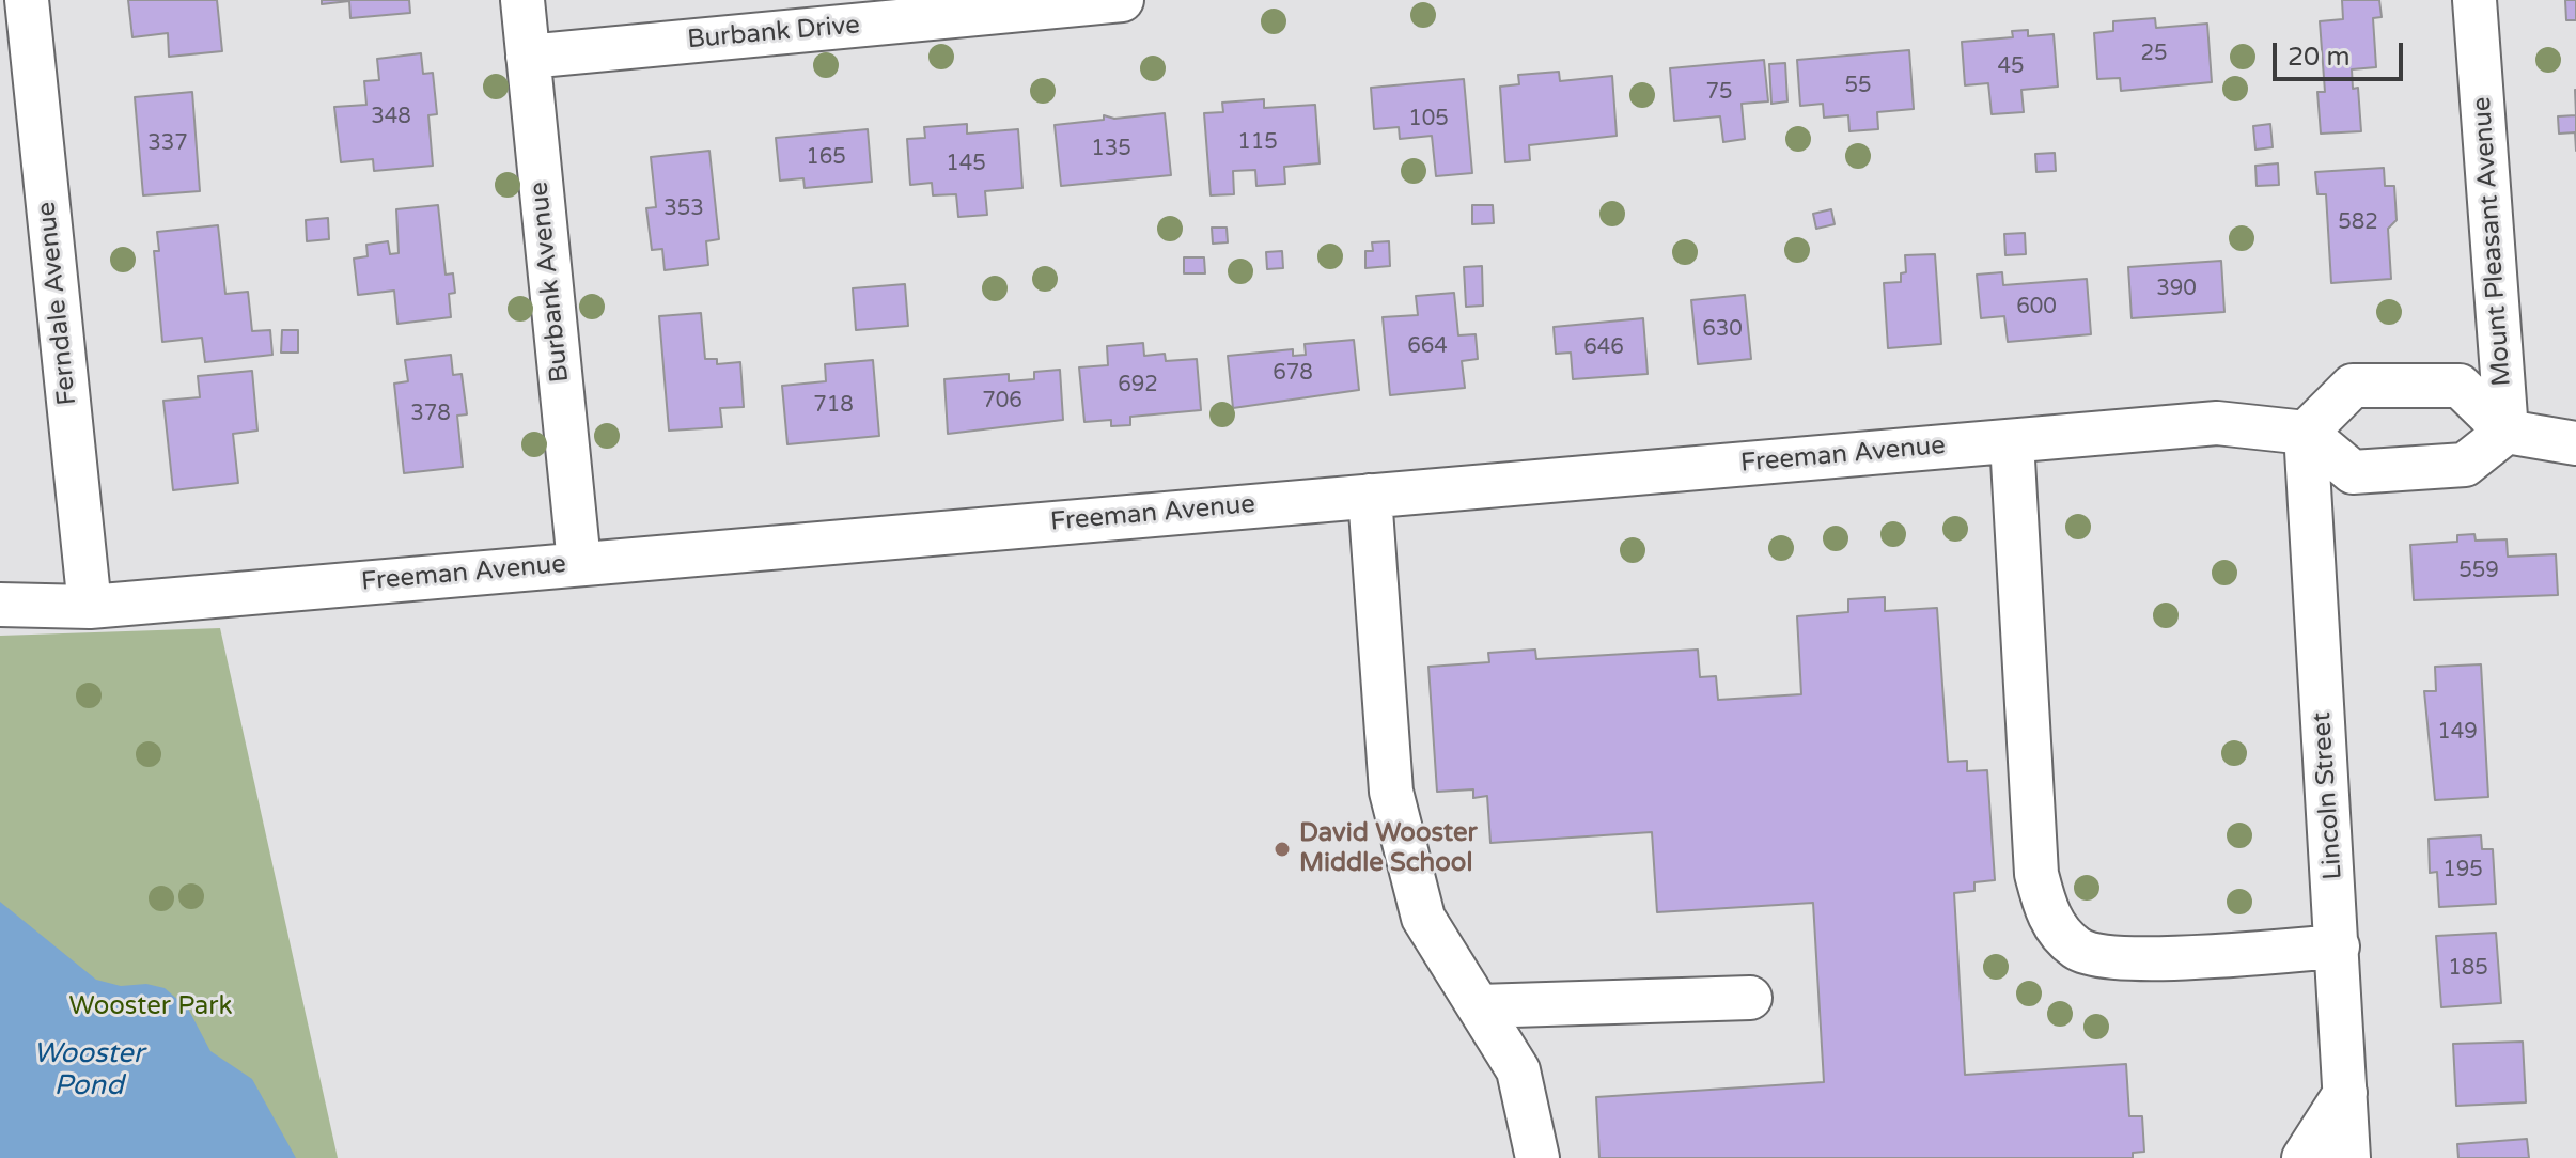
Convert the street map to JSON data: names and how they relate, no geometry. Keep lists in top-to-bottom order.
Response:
{
  "streets": {
    "street": [
      "Burbank Drive",
      "Mount Pleasant Avenue",
      "Burbank Avenue",
      "Ferndale Avenue",
      "Freeman Avenue",
      "Lincoln Street"
    ]
  },
  "crossings": [
    ["Burbank Drive", "Burbank Avenue"],
    ["Burbank Avenue", "Freeman Avenue"],
    ["Ferndale Avenue", "Freeman Avenue"],
    ["Freeman Avenue", "Lincoln Street"]
  ],
  "water": ["Wooster Pond"],
  "parks": ["Wooster Park"],
  "places": ["David Wooster Middle School"],
  "house_numbers": [
    "25",
    "45",
    "55",
    "75",
    "348",
    "105",
    "115",
    "337",
    "135",
    "165",
    "145",
    "353",
    "582",
    "390",
    "600",
    "630",
    "664",
    "646",
    "678",
    "692",
    "706",
    "718",
    "378",
    "559",
    "149",
    "195",
    "185"
  ],
  "scale_bar": "20 m"
}
